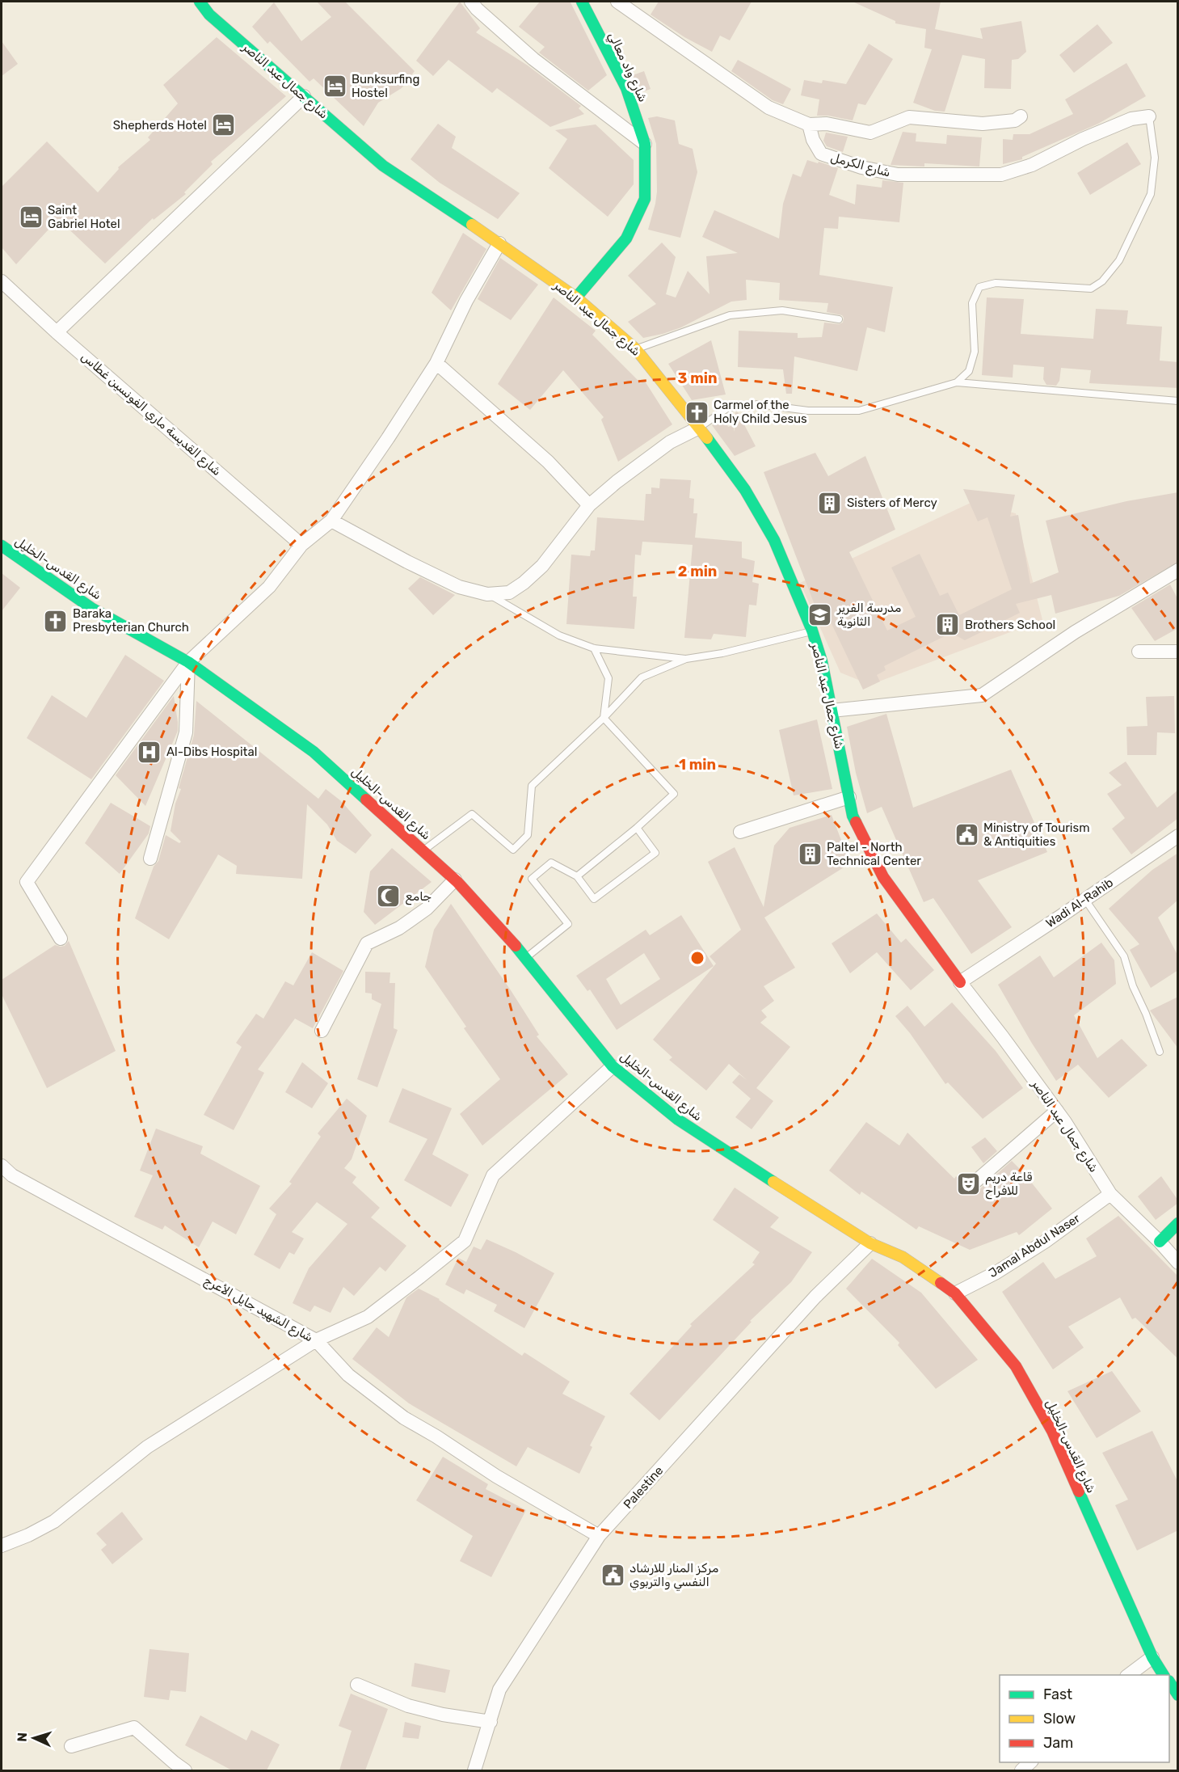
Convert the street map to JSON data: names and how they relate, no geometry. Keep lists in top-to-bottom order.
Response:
{
  "streets": {
    "main road": ["شارع واد معالي", "شارع جمال عبد الناصر", "شارع القدس-الخليل"],
    "street": [
      "شارع الكرمل",
      "شارع القديسة ماري الفونسين غطاس",
      "Wadi Al-Rahib",
      "Jamal Abdul Naser",
      "شارع الشهيد جايل الأعرج",
      "Palestine"
    ]
  },
  "crossings": [
    ["شارع واد معالي", "شارع جمال عبد الناصر"],
    ["شارع جمال عبد الناصر", "Wadi Al-Rahib"],
    ["شارع جمال عبد الناصر", "Jamal Abdul Naser"],
    ["شارع القدس-الخليل", "Jamal Abdul Naser"],
    ["شارع القدس-الخليل", "Palestine"],
    ["شارع الشهيد جايل الأعرج", "Palestine"]
  ],
  "places": {
    "hotel": ["Bunksurfing Hostel", "Shepherds Hotel", "Saint Gabriel Hotel"],
    "church": ["Carmel of the Holy Child Jesus", "Baraka Presbyterian Church"],
    "building": ["Sisters of Mercy", "Brothers School", "Paltel - North Technical Center"],
    "school or university": ["مدرسة الفرير الثانوية"],
    "hospital": ["Al-Dibs Hospital"],
    "public building": ["Ministry of Tourism & Antiquities", "مركز المنار للارشاد النفسي والتربوي"],
    "mosque": ["جامع"],
    "theatre": ["قاعة دريم للافراح"]
  },
  "legend": ["Fast", "Slow", "Jam"],
  "north": "left",
  "rings": ["3 min", "2 min", "1 min"]
}
